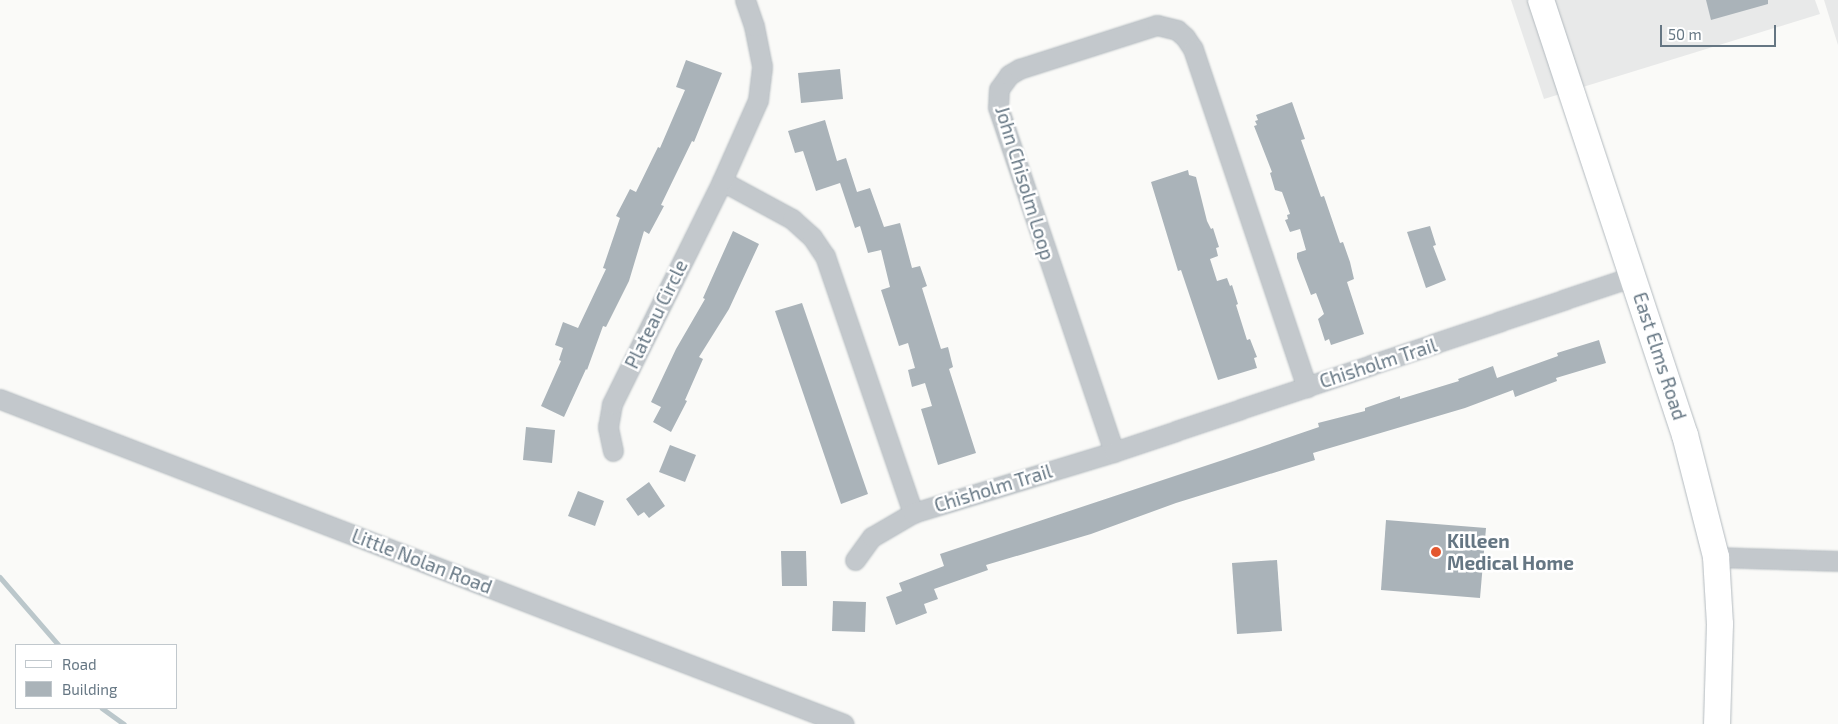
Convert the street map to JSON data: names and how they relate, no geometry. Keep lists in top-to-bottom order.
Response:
{
  "streets": {
    "main road": ["East Elms Road"],
    "street": [
      "John Chisolm Loop",
      "Plateau Circle",
      "Chisholm Trail",
      "Little Nolan Road"
    ]
  },
  "crossings": [
    ["John Chisolm Loop", "Chisholm Trail"],
    ["Plateau Circle", "Chisholm Trail"],
    ["East Elms Road", "Chisholm Trail"]
  ],
  "places": ["Killeen Medical Home"],
  "legend": ["Road", "Building"],
  "scale_bar": "50 m"
}
